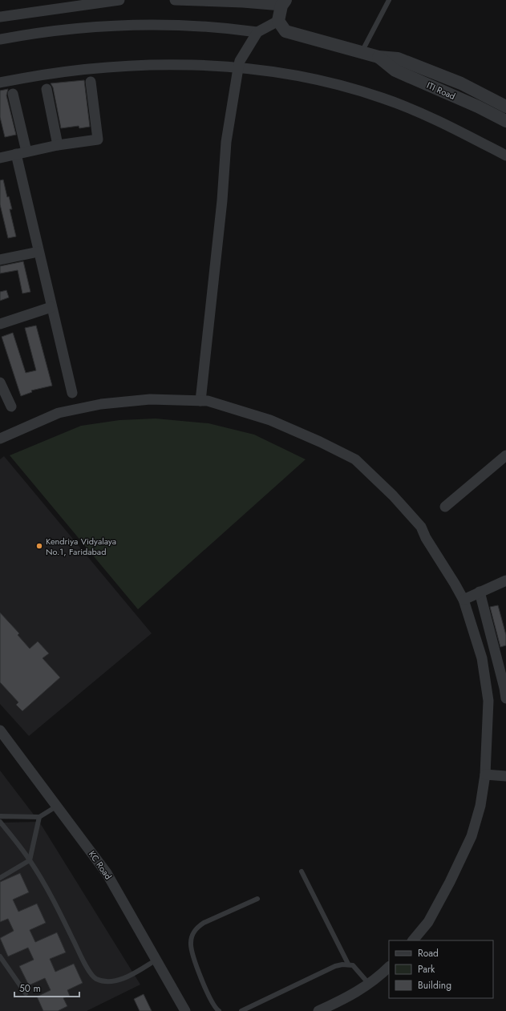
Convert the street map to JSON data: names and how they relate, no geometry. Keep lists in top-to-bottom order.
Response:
{
  "streets": {
    "street": ["ITI Road", "KC Road"]
  },
  "places": ["Kendriya Vidyalaya No.1, Faridabad"],
  "legend": ["Road", "Park", "Building"],
  "scale_bar": "50 m"
}
